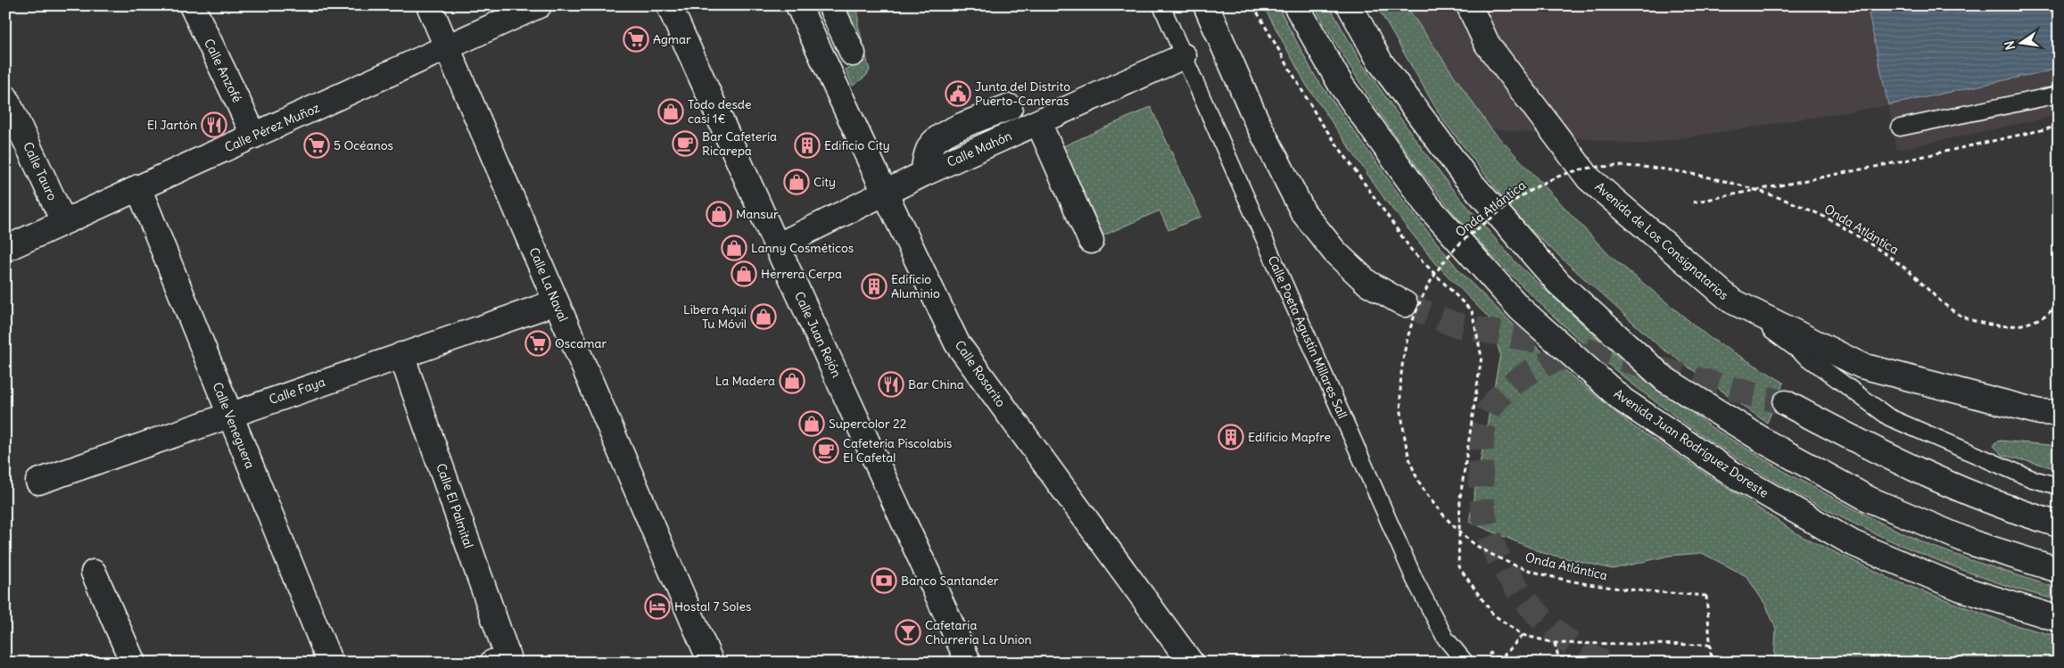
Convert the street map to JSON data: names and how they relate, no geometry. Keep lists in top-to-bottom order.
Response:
{
  "streets": {
    "main road": [
      "Calle Anzofé",
      "Calle Pérez Muñoz",
      "Calle Mahón",
      "Calle Tauro",
      "Avenida de Los Consignatarios",
      "Calle La Naval",
      "Calle Juan Rejón",
      "Calle Rosarito",
      "Calle Faya",
      "Calle Veneguera",
      "Avenida Juan Rodríguez Doreste",
      "Calle El Palmital"
    ],
    "lane": ["Calle Poeta Agustín Millares Sall"],
    "path": ["Onda Atlántica"]
  },
  "crossings": [
    ["Calle Anzofé", "Calle Pérez Muñoz"],
    ["Calle Pérez Muñoz", "Calle Tauro"],
    ["Calle Pérez Muñoz", "Calle La Naval"],
    ["Calle Pérez Muñoz", "Calle Veneguera"],
    ["Calle Mahón", "Calle Juan Rejón"],
    ["Calle Mahón", "Calle Poeta Agustín Millares Sall"],
    ["Calle Mahón", "Calle Rosarito"],
    ["Calle La Naval", "Calle Faya"],
    ["Calle Faya", "Calle Veneguera"],
    ["Calle Faya", "Calle El Palmital"]
  ],
  "places": {
    "supermarket": ["Agmar", "5 Océanos", "Oscamar"],
    "public building": ["Junta del Distrito Puerto-Canteras"],
    "shop": [
      "Todo desde casi 1€",
      "City",
      "Mansur",
      "Lanny Cosméticos",
      "Herrera Cerpa",
      "Libera Aquí Tu Móvil",
      "La Madera",
      "Supercolor 22"
    ],
    "restaurant": ["El Jartón", "Bar China"],
    "cafe": ["Bar Cafetería Ricarepa", "Cafetería Piscolabis El Cafetal"],
    "building": ["Edificio City", "Edificio Aluminio", "Edificio Mapfre"],
    "bank": ["Banco Santander"],
    "hotel": ["Hostal 7 Soles"],
    "bar": ["Cafetaria Churreria La Union"]
  },
  "north": "left"
}
